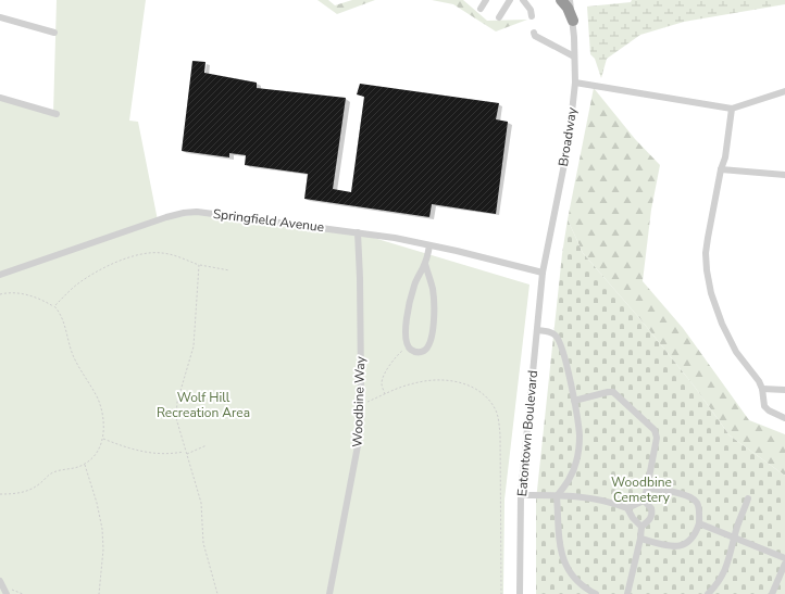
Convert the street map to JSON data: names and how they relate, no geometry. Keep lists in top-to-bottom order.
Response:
{
  "streets": {
    "street": [
      "Broadway",
      "Springfield Avenue",
      "Woodbine Way",
      "Eatontown Boulevard"
    ]
  },
  "crossings": [
    ["Broadway", "Springfield Avenue"],
    ["Broadway", "Eatontown Boulevard"],
    ["Springfield Avenue", "Woodbine Way"],
    ["Springfield Avenue", "Eatontown Boulevard"]
  ],
  "parks": ["Wolf Hill Recreation Area", "Woodbine Cemetery"]
}
